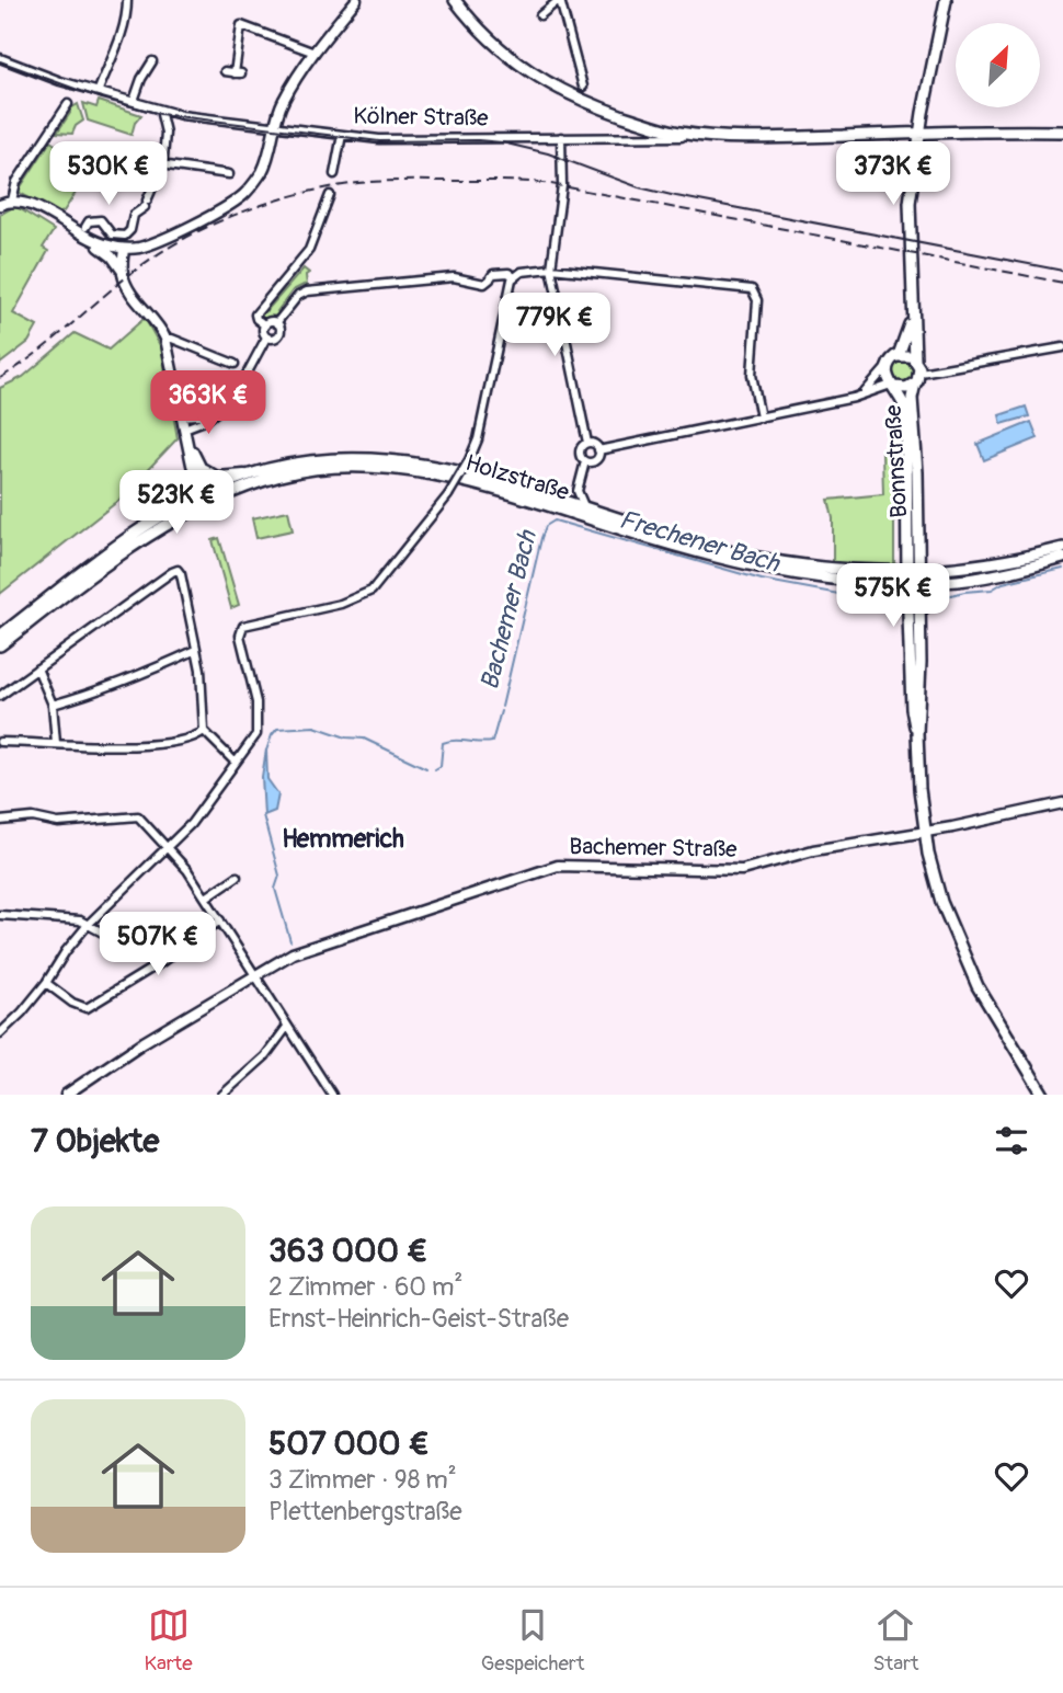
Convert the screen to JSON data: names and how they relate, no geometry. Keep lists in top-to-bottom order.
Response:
{
  "streets": {
    "main road": ["Bonnstraße", "Holzstraße"],
    "street": ["Kölner Straße", "Bachemer Straße"]
  },
  "crossings": [
    ["Bonnstraße", "Holzstraße"]
  ],
  "districts": ["Hemmerich"],
  "water": ["Frechener Bach", "Bachemer Bach"],
  "north": "top right",
  "page": {
    "price": [
      "530K €",
      "373K €",
      "779K €",
      "363K €",
      "523K €",
      "575K €",
      "507K €"
    ],
    "heading": "7 Objekte",
    "list": [
      {
        "name": "363 000 €",
        "note": "2 Zimmer · 60 m² · Ernst-Heinrich-Geist-Straße"
      },
      {
        "name": "507 000 €",
        "note": "3 Zimmer · 98 m² · Plettenbergstraße"
      }
    ],
    "tabs": ["Karte", "Gespeichert", "Start"]
  }
}
